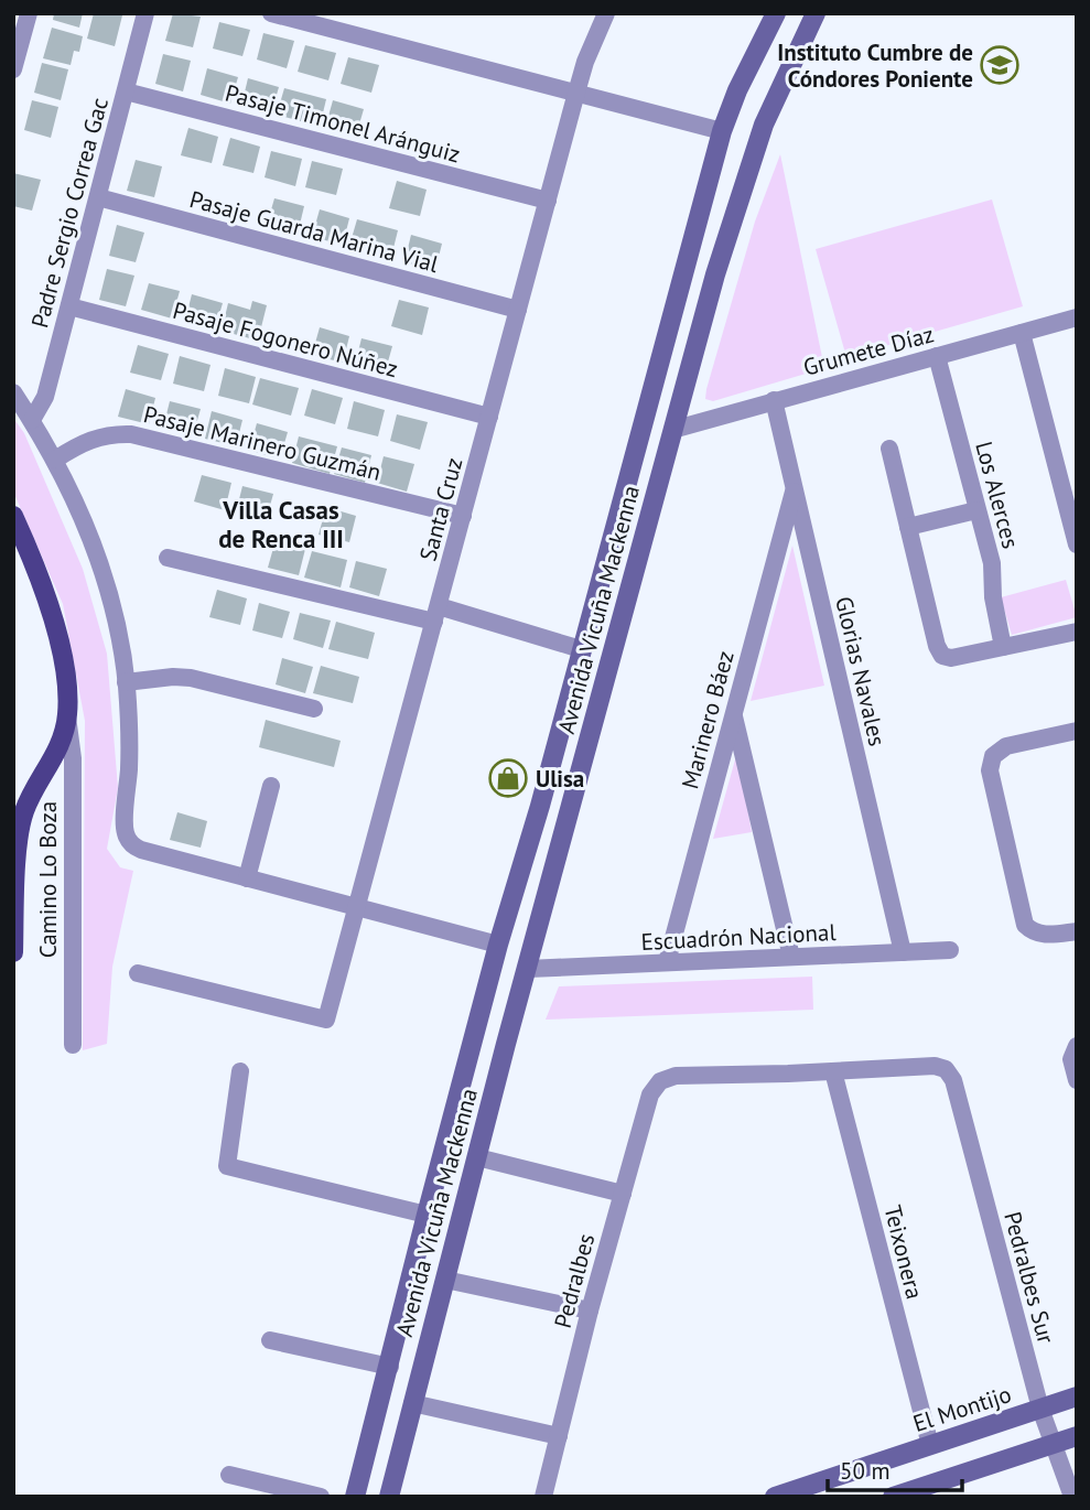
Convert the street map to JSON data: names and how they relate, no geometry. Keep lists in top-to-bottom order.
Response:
{
  "streets": {
    "main road": ["Camino Lo Boza"],
    "street": [
      "Pasaje Timonel Aránguiz",
      "Padre Sergio Correa Gac",
      "Pasaje Guarda Marina Vial",
      "Pasaje Fogonero Núñez",
      "Grumete Díaz",
      "Pasaje Marinero Guzmán",
      "Los Alerces",
      "Santa Cruz",
      "Avenida Vicuña Mackenna",
      "Glorias Navales",
      "Marinero Báez",
      "Escuadrón Nacional",
      "Teixonera",
      "Pedralbes Sur",
      "Pedralbes",
      "El Montijo"
    ]
  },
  "crossings": [
    ["Pasaje Timonel Aránguiz", "Padre Sergio Correa Gac"],
    ["Pasaje Timonel Aránguiz", "Santa Cruz"],
    ["Padre Sergio Correa Gac", "Pasaje Guarda Marina Vial"],
    ["Padre Sergio Correa Gac", "Pasaje Fogonero Núñez"],
    ["Pasaje Guarda Marina Vial", "Santa Cruz"],
    ["Pasaje Fogonero Núñez", "Santa Cruz"],
    ["Grumete Díaz", "Los Alerces"],
    ["Grumete Díaz", "Avenida Vicuña Mackenna"],
    ["Grumete Díaz", "Glorias Navales"],
    ["Pasaje Marinero Guzmán", "Santa Cruz"],
    ["Avenida Vicuña Mackenna", "Escuadrón Nacional"],
    ["Glorias Navales", "Marinero Báez"],
    ["Glorias Navales", "Escuadrón Nacional"],
    ["Marinero Báez", "Escuadrón Nacional"],
    ["Teixonera", "Pedralbes Sur"],
    ["Teixonera", "Pedralbes"],
    ["Teixonera", "El Montijo"],
    ["Pedralbes Sur", "Pedralbes"],
    ["Pedralbes Sur", "El Montijo"]
  ],
  "districts": ["Villa Casas de Renca III"],
  "places": {
    "school or university": ["Instituto Cumbre de Cóndores Poniente"],
    "shop": ["Ulisa"]
  },
  "scale_bar": "50 m"
}
